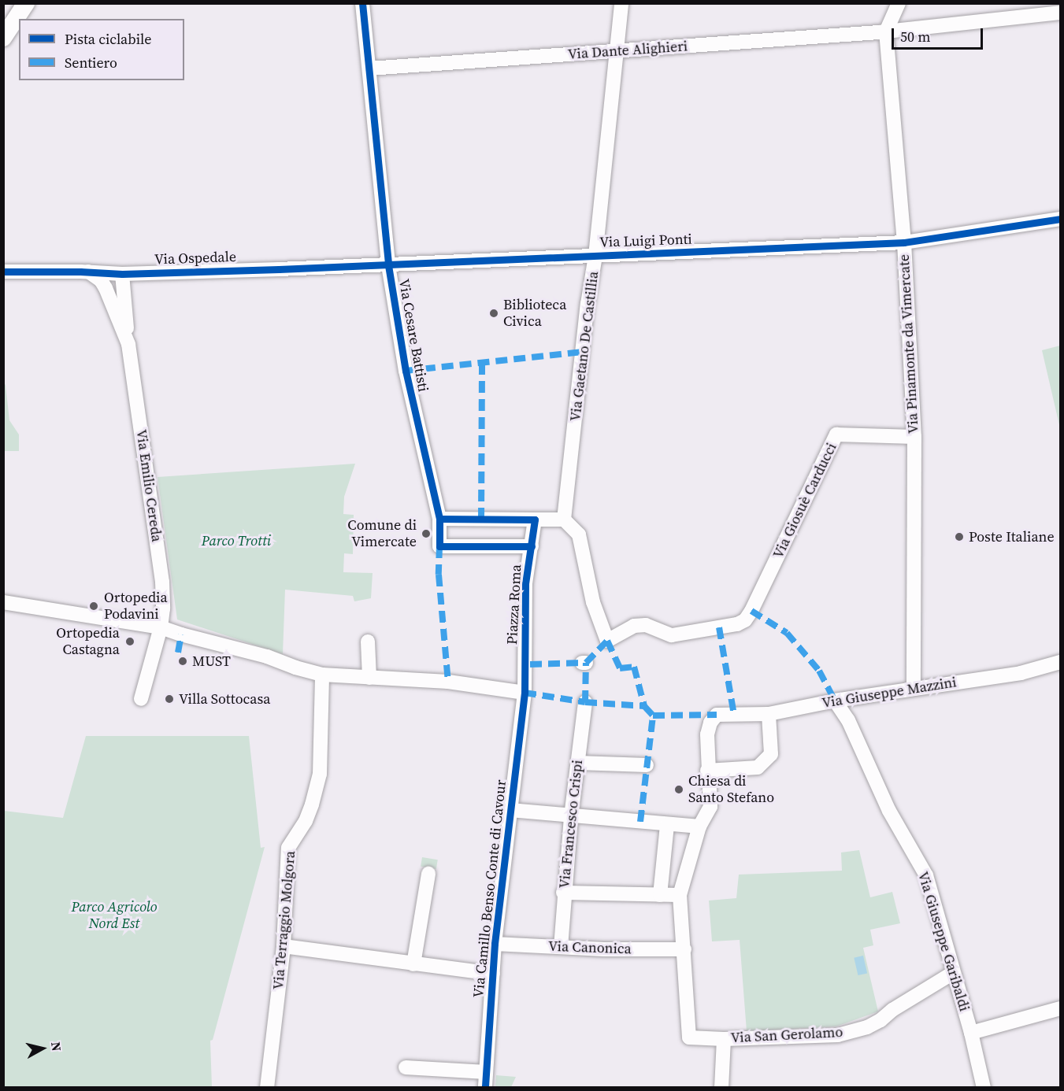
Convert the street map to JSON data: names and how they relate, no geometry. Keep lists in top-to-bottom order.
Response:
{
  "streets": {
    "street": [
      "Via Dante Alighieri",
      "Via Luigi Ponti",
      "Via Ospedale",
      "Via Cesare Battisti",
      "Via Pinamonte da Vimercate",
      "Via Gaetano De Castillia",
      "Via Emilio Cereda",
      "Via Giosuè Carducci",
      "Piazza Roma",
      "Via Giuseppe Mazzini",
      "Via Francesco Crispi",
      "Via Camillo Benso Conte di Cavour",
      "Via Terraggio Molgora",
      "Via Giuseppe Garibaldi",
      "Via Canonica",
      "Via San Gerolamo"
    ]
  },
  "crossings": [
    ["Via Dante Alighieri", "Via Cesare Battisti"],
    ["Via Dante Alighieri", "Via Pinamonte da Vimercate"],
    ["Via Dante Alighieri", "Via Gaetano De Castillia"],
    ["Via Luigi Ponti", "Via Ospedale"],
    ["Via Luigi Ponti", "Via Cesare Battisti"],
    ["Via Luigi Ponti", "Via Pinamonte da Vimercate"],
    ["Via Luigi Ponti", "Via Gaetano De Castillia"],
    ["Via Ospedale", "Via Cesare Battisti"],
    ["Via Ospedale", "Via Emilio Cereda"],
    ["Via Cesare Battisti", "Piazza Roma"],
    ["Via Pinamonte da Vimercate", "Via Giosuè Carducci"],
    ["Via Pinamonte da Vimercate", "Via Giuseppe Mazzini"],
    ["Via Gaetano De Castillia", "Via Giosuè Carducci"],
    ["Piazza Roma", "Via Camillo Benso Conte di Cavour"],
    ["Via Giuseppe Mazzini", "Via Giuseppe Garibaldi"],
    ["Via Francesco Crispi", "Via Canonica"],
    ["Via Camillo Benso Conte di Cavour", "Via Canonica"],
    ["Via Giuseppe Garibaldi", "Via San Gerolamo"],
    ["Via Canonica", "Via San Gerolamo"]
  ],
  "parks": ["Parco Trotti", "Parco Agricolo Nord Est"],
  "places": [
    "Biblioteca Civica",
    "Comune di Vimercate",
    "Poste Italiane",
    "Ortopedia Podavini",
    "Ortopedia Castagna",
    "MUST",
    "Villa Sottocasa",
    "Chiesa di Santo Stefano"
  ],
  "legend": ["Pista ciclabile", "Sentiero"],
  "scale_bar": "50 m",
  "north": "right"
}
